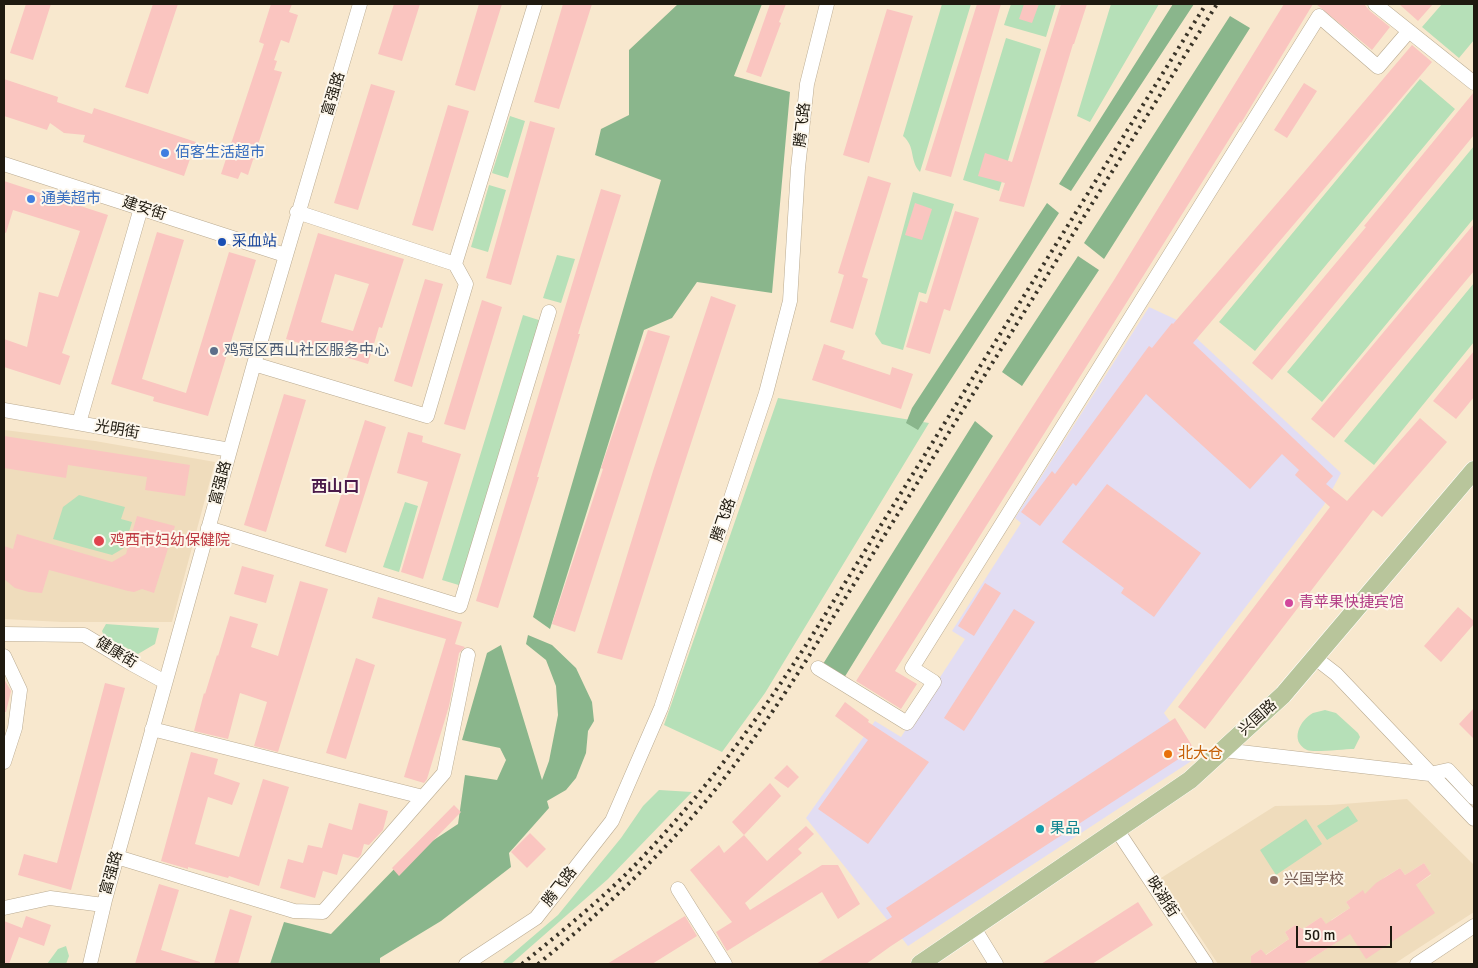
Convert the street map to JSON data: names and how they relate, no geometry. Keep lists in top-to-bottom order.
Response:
{
  "streets": {
    "main road": ["兴国路"],
    "street": [
      "富强路",
      "腾飞路",
      "建安街",
      "光明街",
      "健康街",
      "映湖街"
    ]
  },
  "crossings": [
    ["富强路", "建安街"],
    ["富强路", "光明街"],
    ["富强路", "健康街"],
    ["兴国路", "映湖街"]
  ],
  "districts": ["西山口"],
  "places": [
    "佰客生活超市",
    "通美超市",
    "采血站",
    "鸡冠区西山社区服务中心",
    "鸡西市妇幼保健院",
    "青苹果快捷宾馆",
    "北大仓",
    "果品",
    "兴国学校"
  ],
  "scale_bar": "50 m"
}
